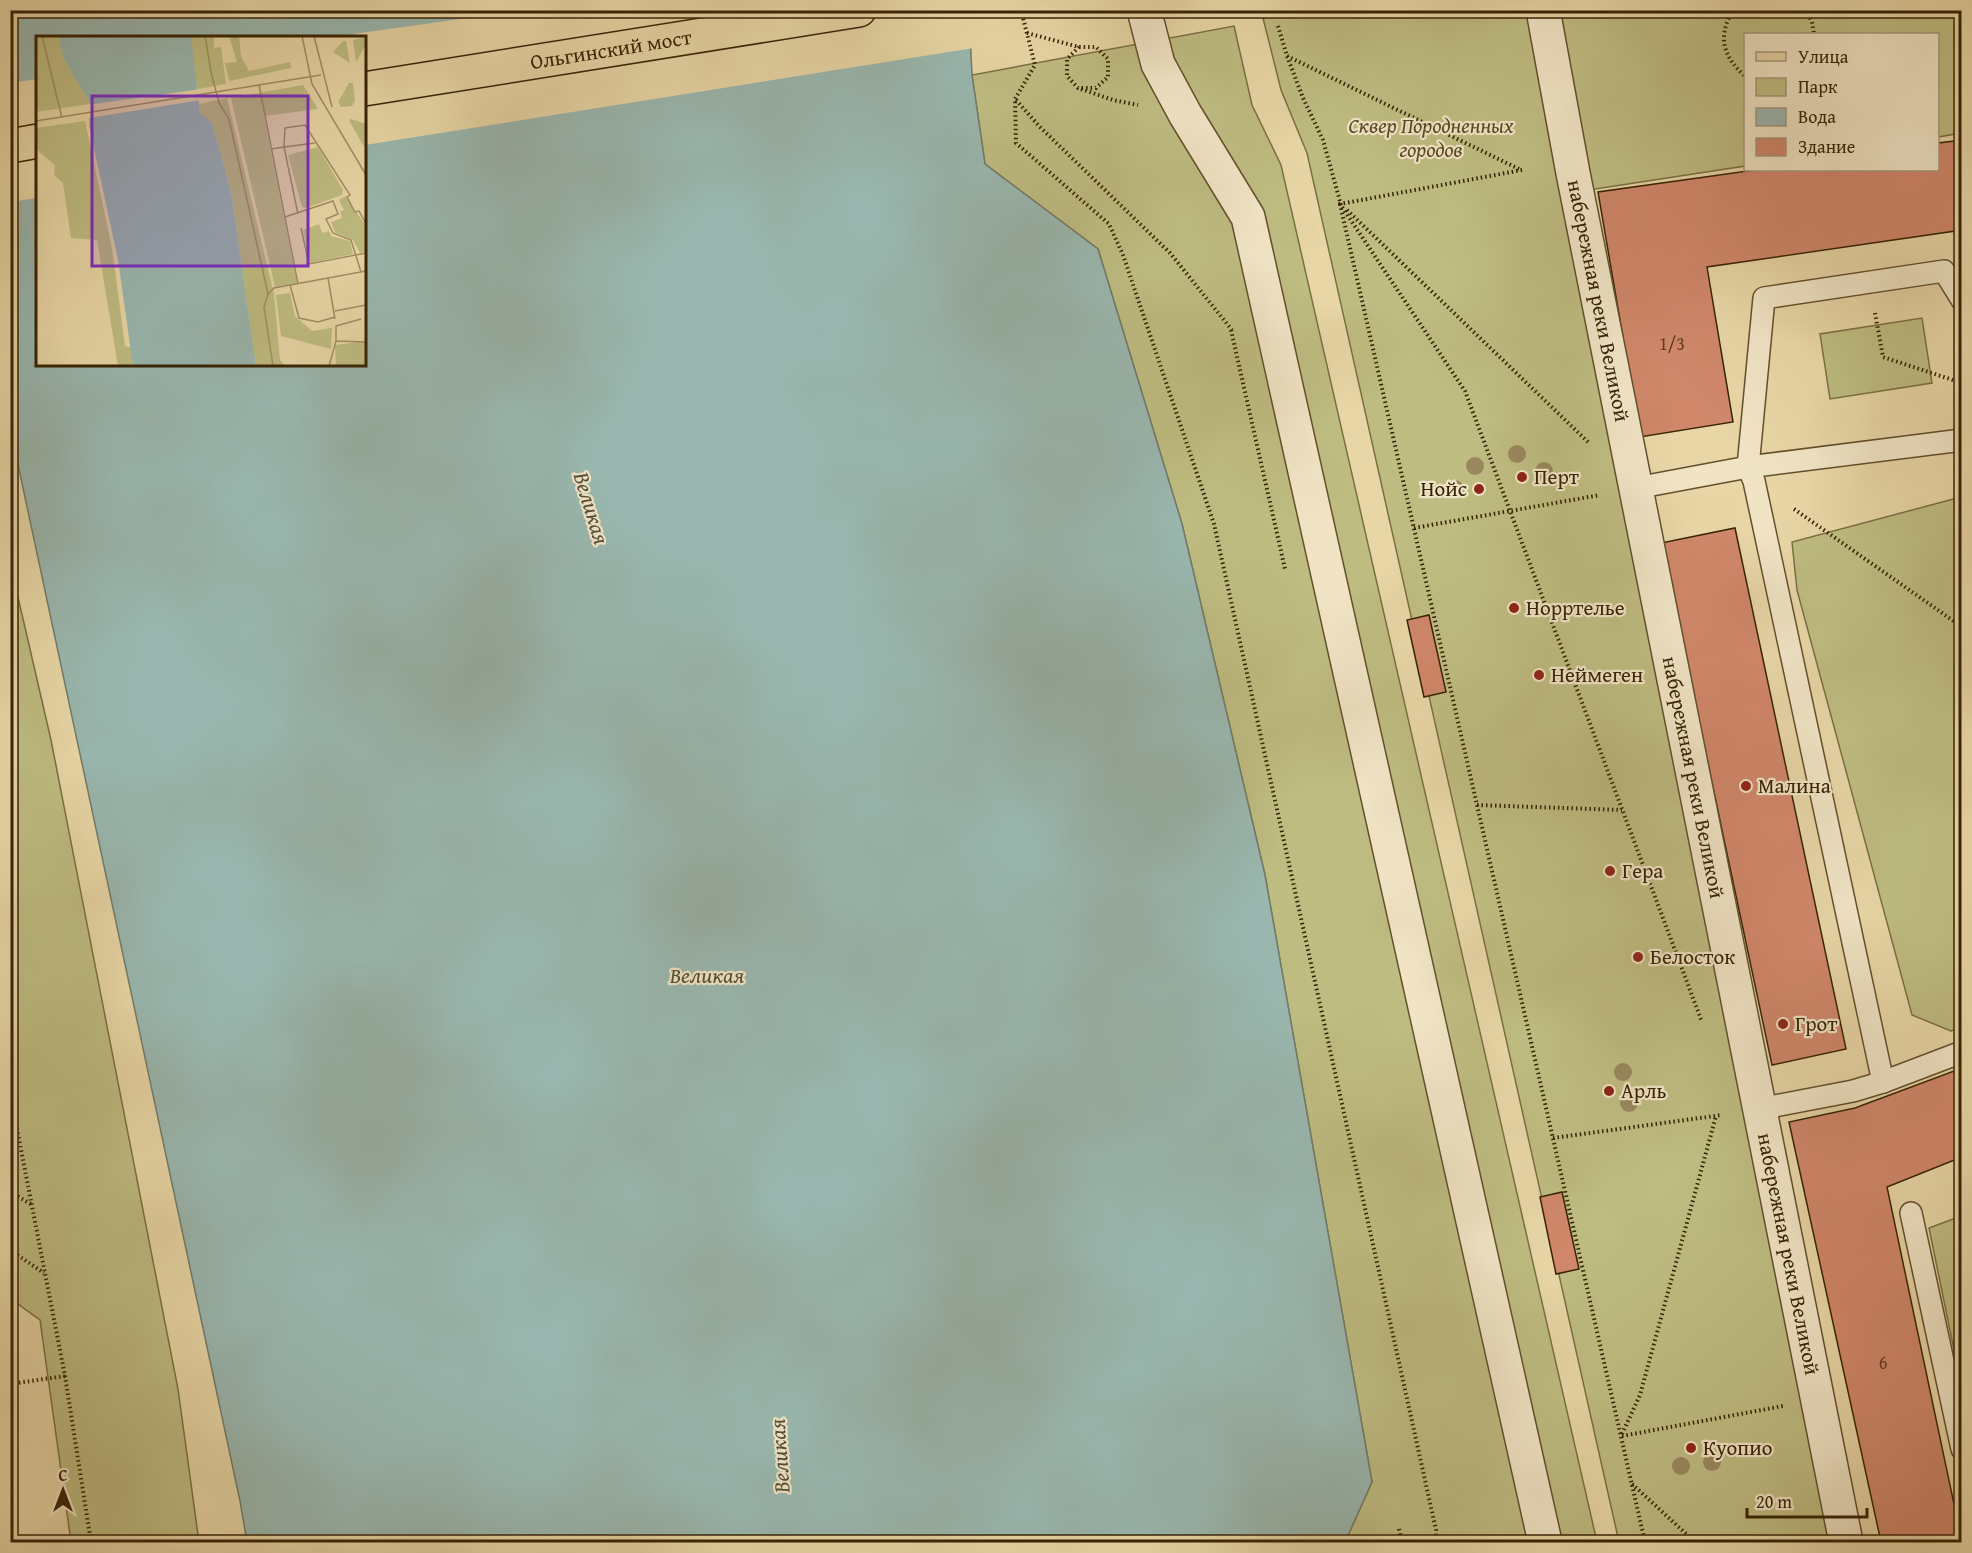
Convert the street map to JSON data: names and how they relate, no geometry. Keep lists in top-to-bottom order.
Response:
{
  "streets": {
    "main road": ["Ольгинский мост"],
    "street": ["набережная реки Великой"]
  },
  "water": ["Великая"],
  "parks": ["Сквер Породненных городов"],
  "places": [
    "Перт",
    "Нойс",
    "Норртелье",
    "Неймеген",
    "Малина",
    "Гера",
    "Белосток",
    "Грот",
    "Арль",
    "Куопио"
  ],
  "house_numbers": ["1/3", "6"],
  "legend": [
    "Улица",
    "Парк",
    "Вода",
    "Здание"
  ],
  "scale_bar": "20 m",
  "north": "top"
}
